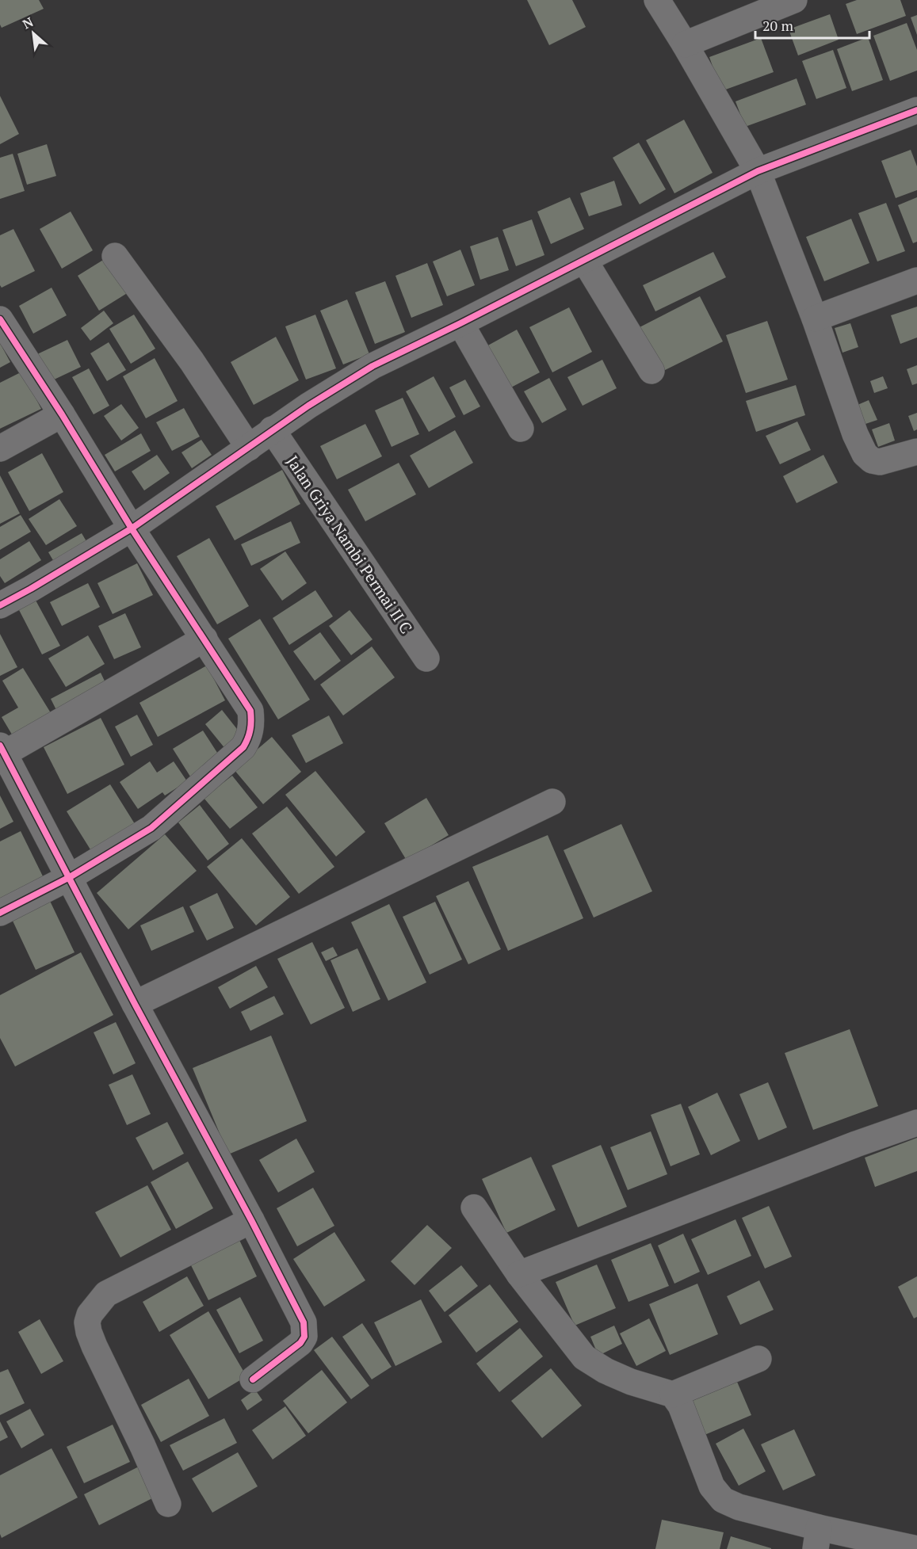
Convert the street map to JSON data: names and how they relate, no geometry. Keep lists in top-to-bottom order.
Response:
{
  "streets": {
    "street": ["Jalan Griya Nambi Permai II C"]
  },
  "scale_bar": "20 m",
  "north": "top left"
}
